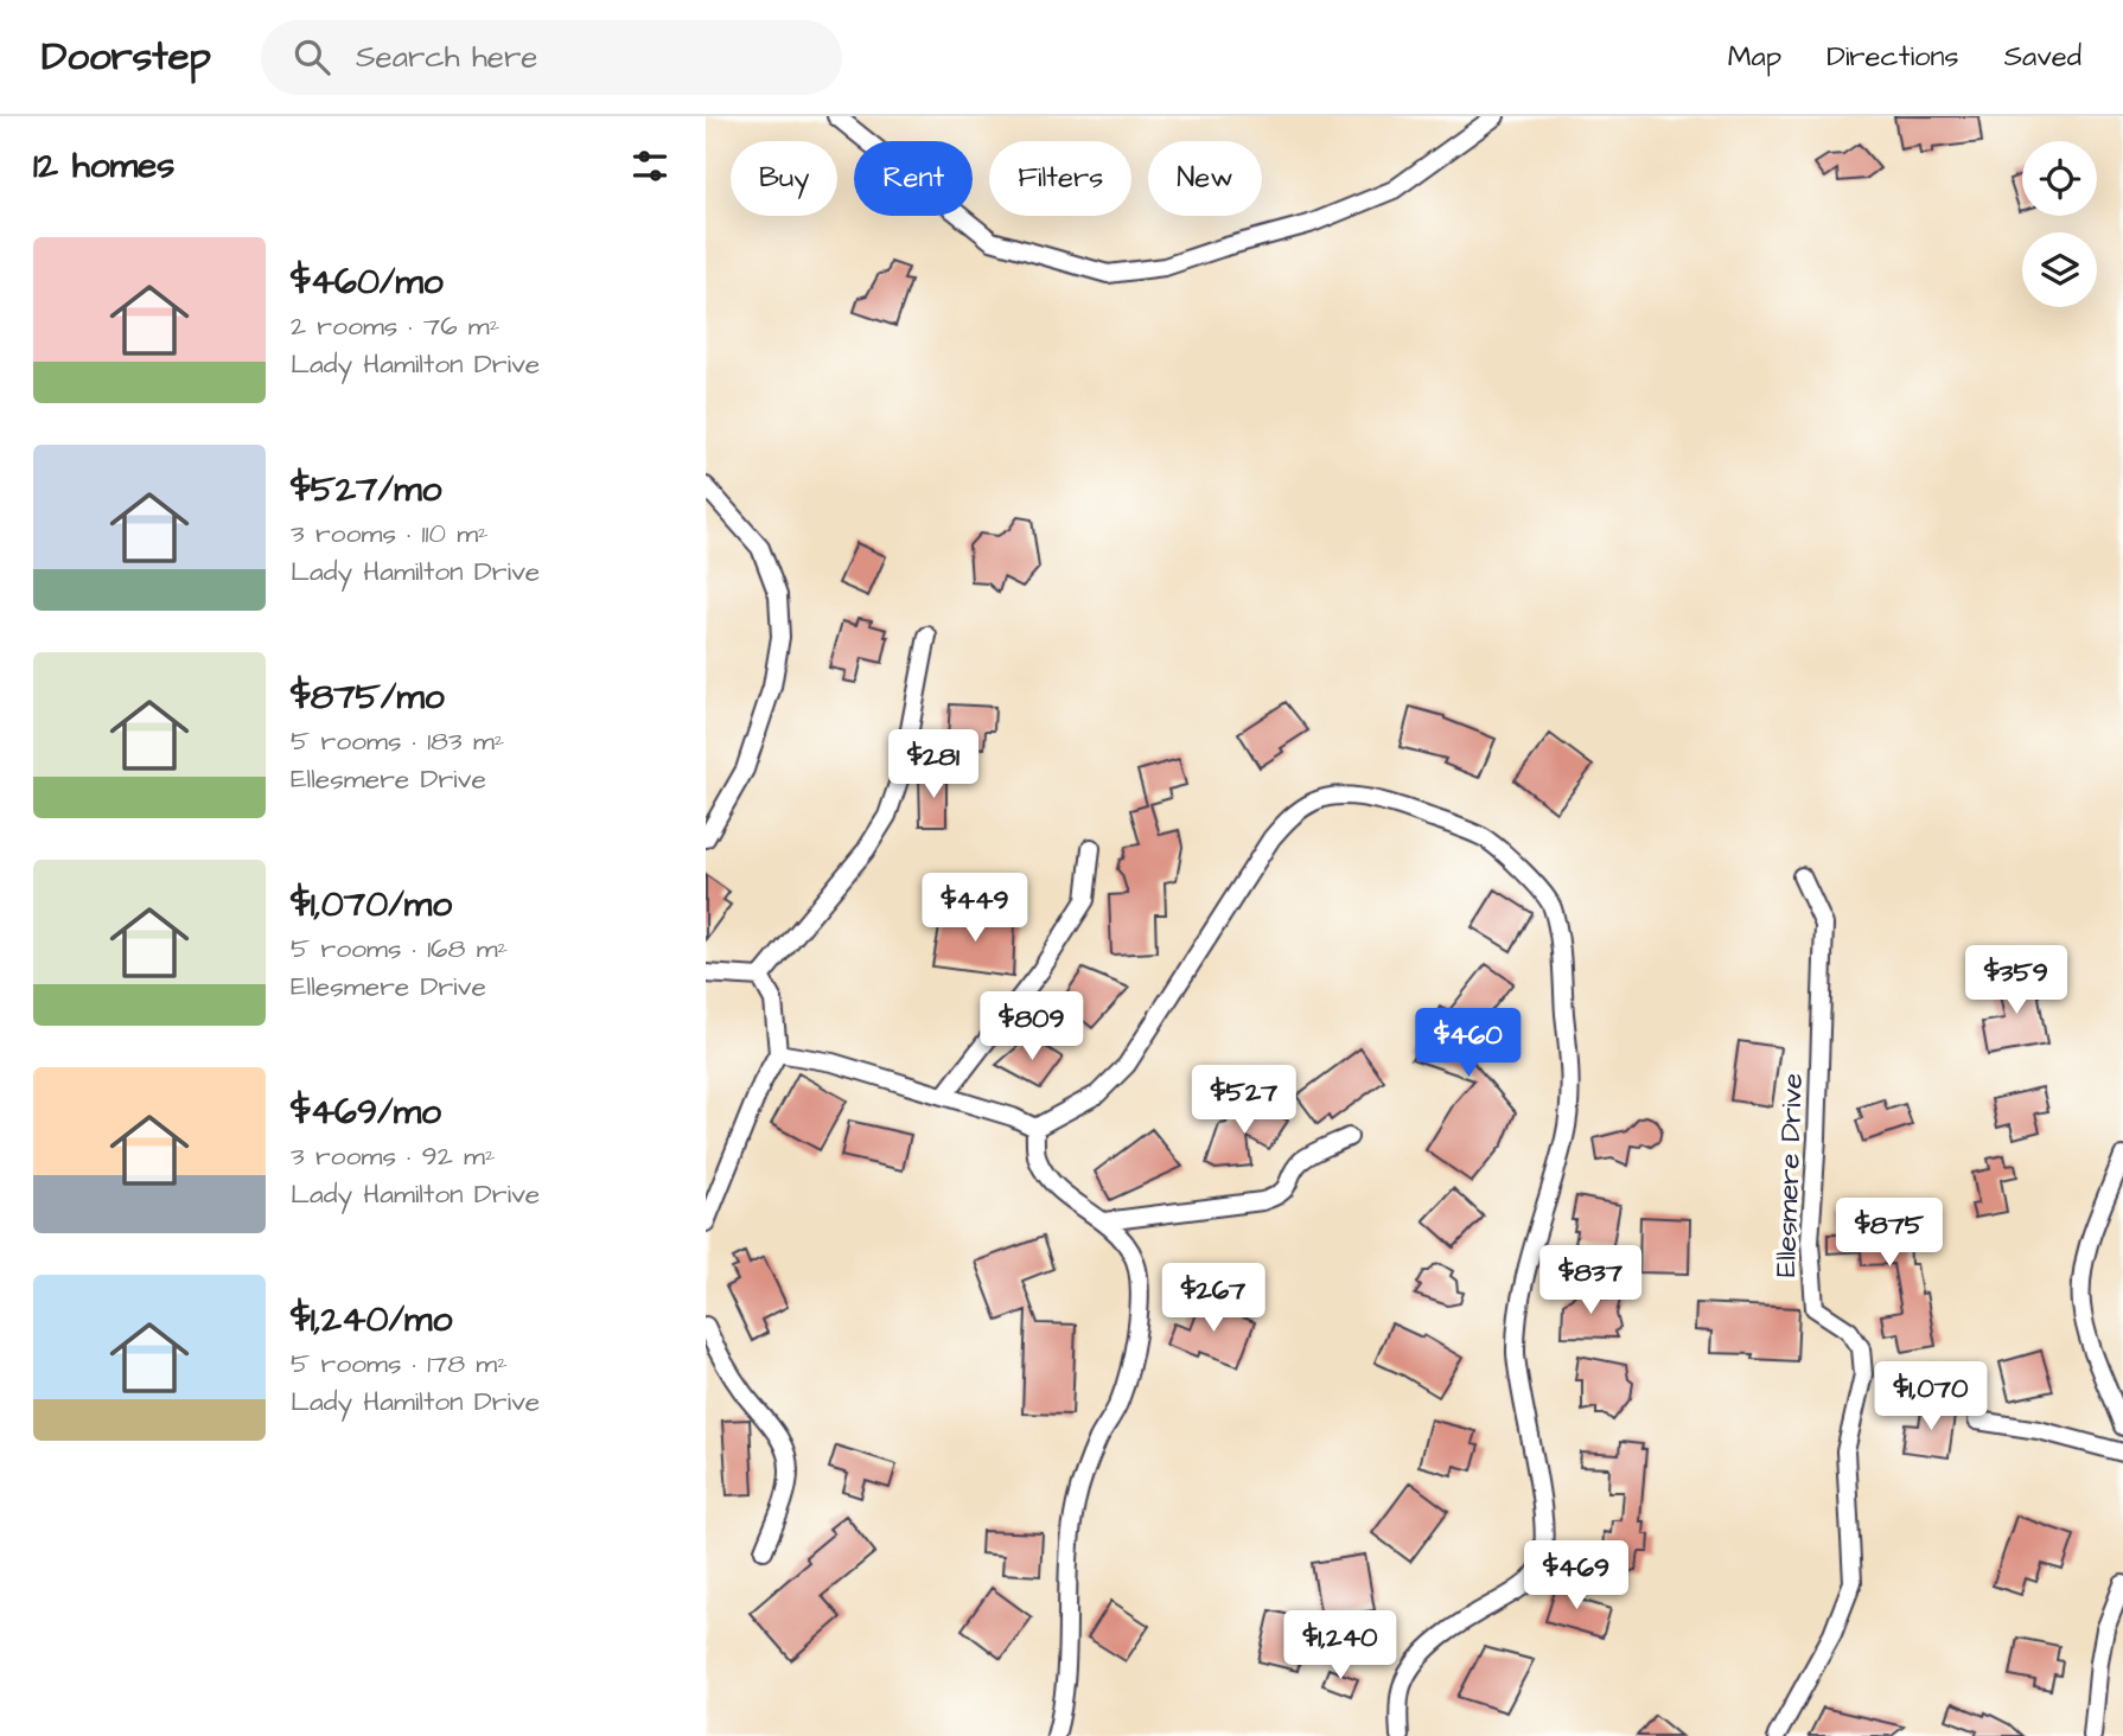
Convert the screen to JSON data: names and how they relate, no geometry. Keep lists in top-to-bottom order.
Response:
{
  "streets": {
    "street": ["Ellesmere Drive"]
  },
  "page": {
    "header": "Doorstep",
    "search": "Search here",
    "nav": ["Map", "Directions", "Saved"],
    "heading": "12 homes",
    "chip": [
      "Buy",
      "Rent",
      "Filters",
      "New"
    ],
    "list": [
      {
        "name": "$460/mo",
        "note": "2 rooms · 76 m² · Lady Hamilton Drive"
      },
      {
        "name": "$527/mo",
        "note": "3 rooms · 110 m² · Lady Hamilton Drive"
      },
      {
        "name": "$875/mo",
        "note": "5 rooms · 183 m² · Ellesmere Drive"
      },
      {
        "name": "$1,070/mo",
        "note": "5 rooms · 168 m² · Ellesmere Drive"
      },
      {
        "name": "$469/mo",
        "note": "3 rooms · 92 m² · Lady Hamilton Drive"
      },
      {
        "name": "$1,240/mo",
        "note": "5 rooms · 178 m² · Lady Hamilton Drive"
      }
    ],
    "price": [
      "$281",
      "$449",
      "$359",
      "$809",
      "$460",
      "$527",
      "$875",
      "$837",
      "$267",
      "$1,070",
      "$469",
      "$1,240"
    ]
  }
}
